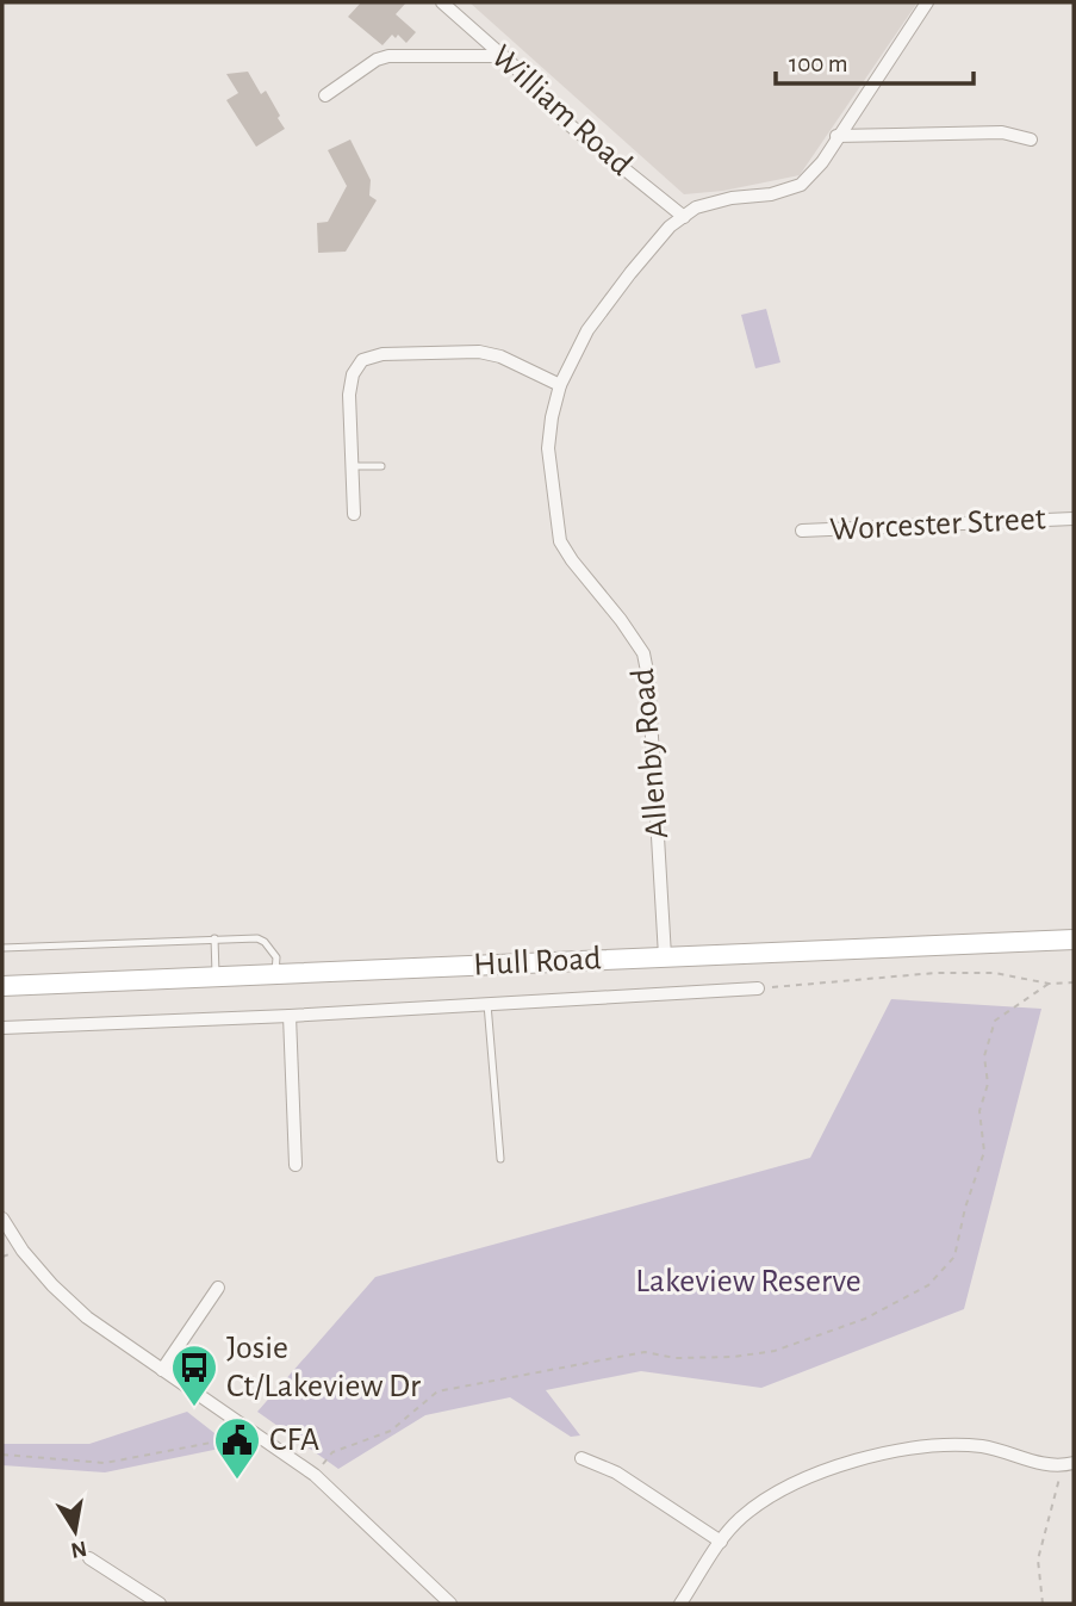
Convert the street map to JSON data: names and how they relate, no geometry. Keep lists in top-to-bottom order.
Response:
{
  "streets": {
    "main road": ["Hull Road"],
    "street": ["William Road", "Worcester Street", "Allenby Road"]
  },
  "crossings": [
    ["William Road", "Allenby Road"],
    ["Allenby Road", "Hull Road"]
  ],
  "parks": ["Lakeview Reserve"],
  "places": {
    "bus stop": ["Josie Ct/Lakeview Dr"],
    "public building": ["CFA"]
  },
  "scale_bar": "100 m",
  "north": "bottom"
}
